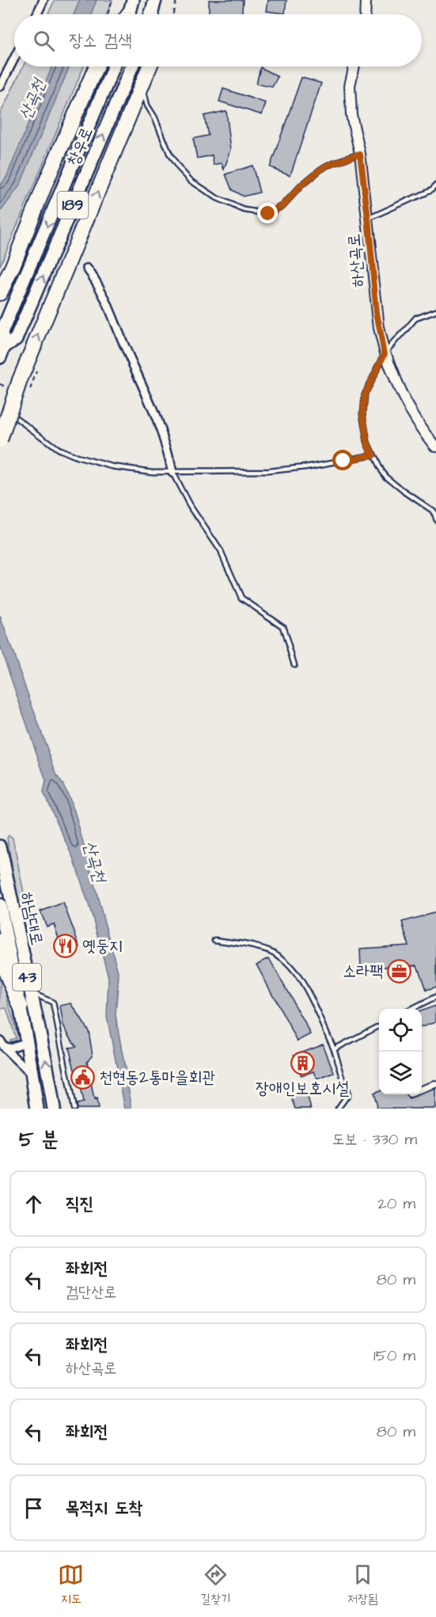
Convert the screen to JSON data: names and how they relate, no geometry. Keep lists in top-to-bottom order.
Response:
{
  "streets": {
    "main road": [
      "창우로",
      "189",
      "하남대로",
      "43"
    ],
    "street": ["하산곡로"]
  },
  "water": ["산곡천"],
  "places": {
    "restaurant": ["옛둥지"],
    "office": ["소라팩"],
    "building": ["장애인보호시설"],
    "public building": ["천현동2통마을회관"]
  },
  "page": {
    "search": "장소 검색",
    "heading": ["5 분", "도보 · 330 m"],
    "list": [
      ["직진", "20 m"],
      ["좌회전", "검단산로", "80 m"],
      ["좌회전", "하산곡로", "150 m"],
      ["좌회전", "80 m"],
      "목적지 도착"
    ],
    "nav": ["지도", "길찾기", "저장됨"]
  }
}
